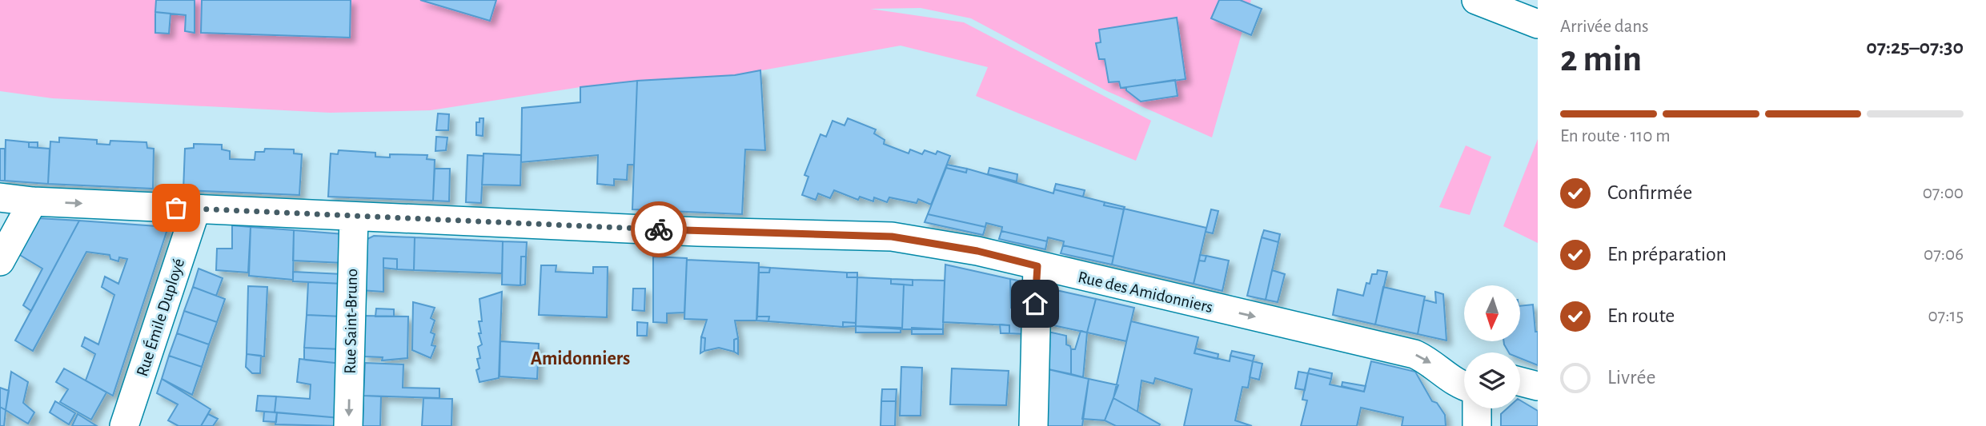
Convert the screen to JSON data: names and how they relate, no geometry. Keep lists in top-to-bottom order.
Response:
{
  "streets": {
    "street": ["Rue des Amidonniers", "Rue Émile Duployé", "Rue Saint-Bruno"]
  },
  "crossings": [
    ["Rue des Amidonniers", "Rue Émile Duployé"],
    ["Rue des Amidonniers", "Rue Saint-Bruno"]
  ],
  "one_way": ["Rue des Amidonniers", "Rue Saint-Bruno"],
  "districts": ["Amidonniers"],
  "north": "bottom",
  "page": {
    "heading": ["2 min", "Arrivée dans", "07:25–07:30"],
    "bar": "En route · 110 m",
    "list": [
      ["Confirmée", "07:00"],
      ["En préparation", "07:06"],
      ["En route", "07:15"],
      "Livrée"
    ]
  }
}
